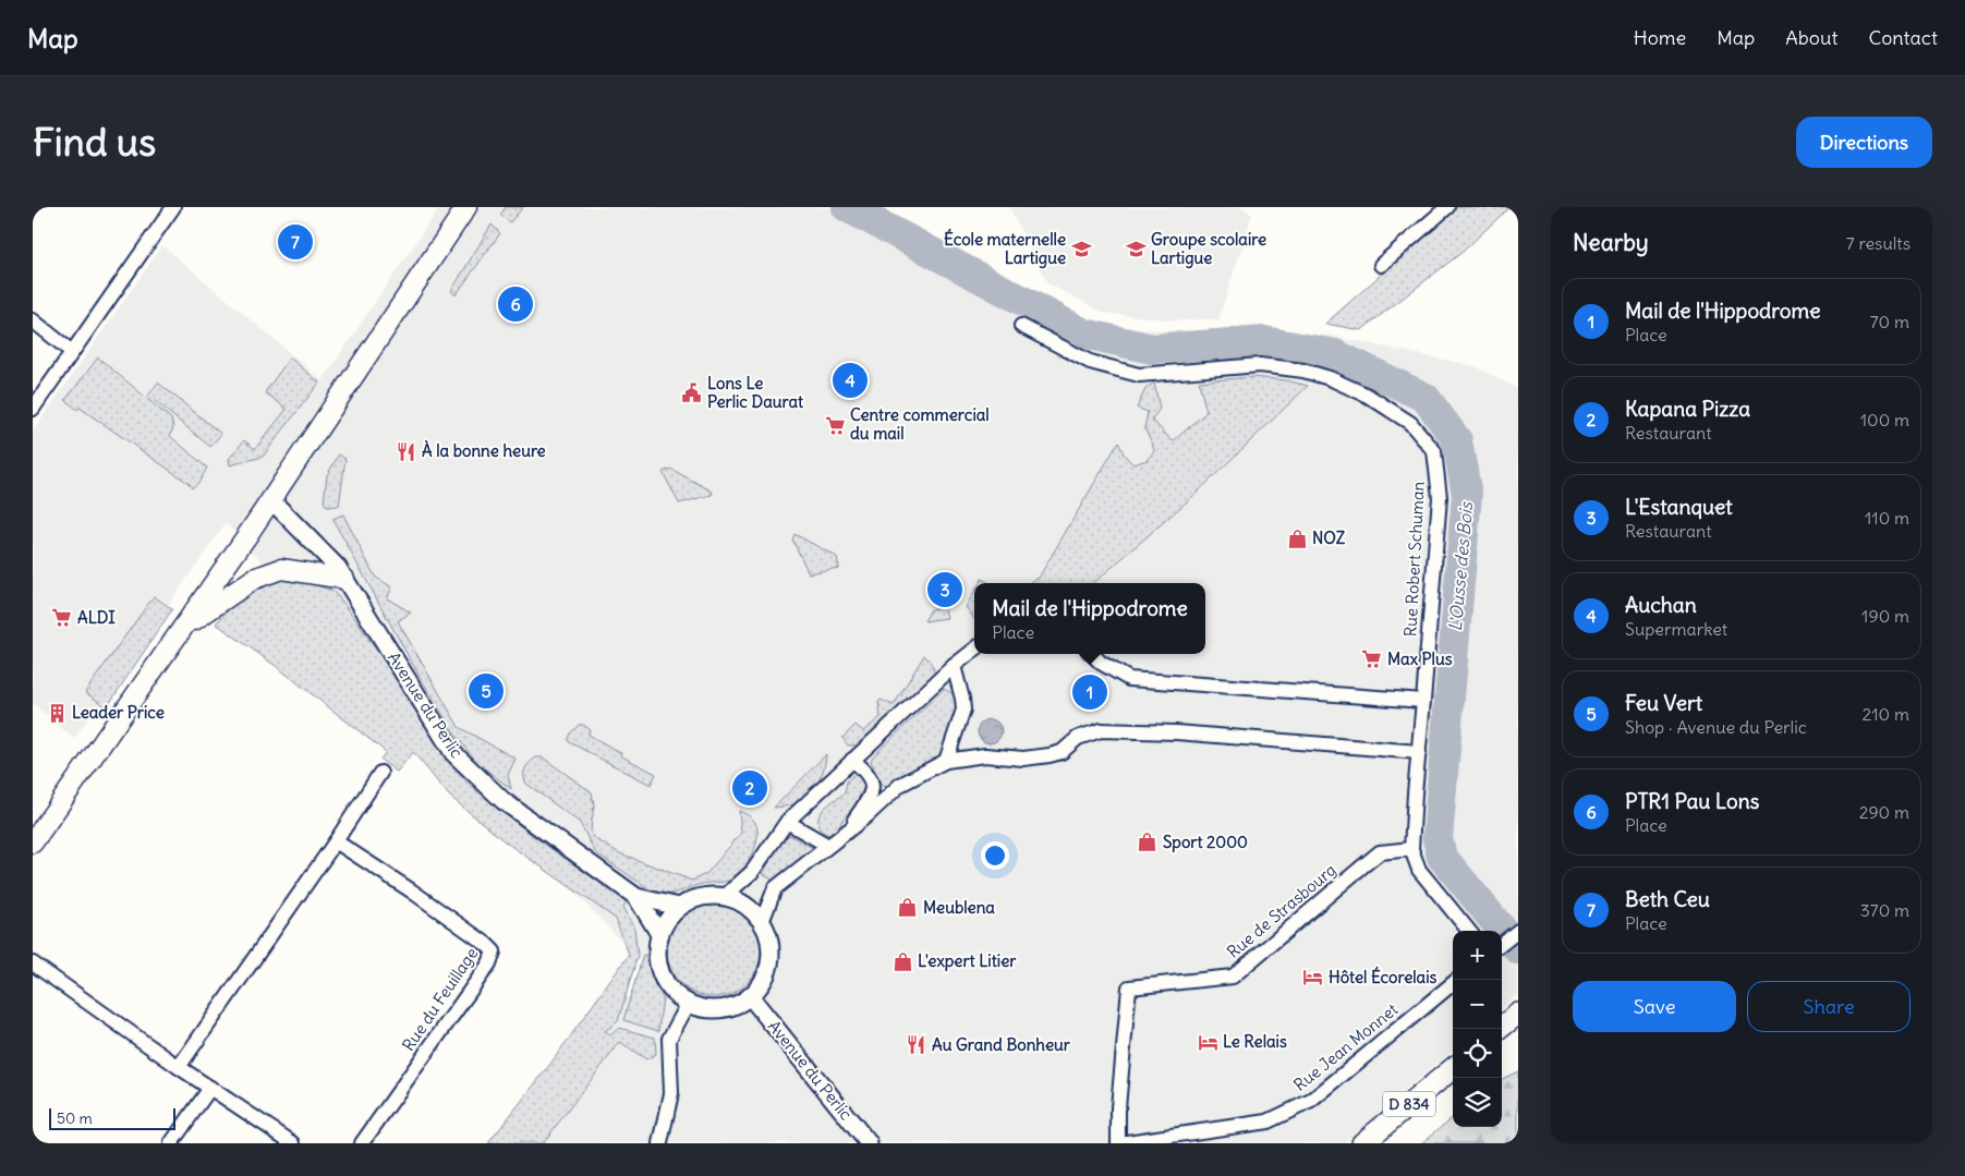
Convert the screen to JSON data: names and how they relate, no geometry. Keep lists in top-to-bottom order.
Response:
{
  "streets": {
    "main road": ["D 834"],
    "street": [
      "Rue Robert Schuman",
      "Avenue du Perlic",
      "Rue de Strasbourg",
      "Rue du Feuillage",
      "Rue Jean Monnet"
    ]
  },
  "crossings": [
    ["Rue Robert Schuman", "Rue de Strasbourg"],
    ["Rue de Strasbourg", "Rue Jean Monnet"]
  ],
  "water": ["L'Ousse des Bois"],
  "places": {
    "school or university": ["École maternelle Lartigue", "Groupe scolaire Lartigue"],
    "public building": ["Lons Le Perlic Daurat"],
    "supermarket": ["Centre commercial du mail", "ALDI", "Max Plus"],
    "restaurant": ["À la bonne heure", "Au Grand Bonheur"],
    "shop": [
      "NOZ",
      "Sport 2000",
      "Meublena",
      "L'expert Litier"
    ],
    "building": ["Leader Price"],
    "hotel": ["Hôtel Écorelais", "Le Relais"]
  },
  "scale_bar": "50 m",
  "page": {
    "header": "Map",
    "nav": [
      "Home",
      "Map",
      "About",
      "Contact"
    ],
    "buttons": [
      "Directions",
      ["Save", "Share"]
    ],
    "title": "Find us",
    "heading": ["Nearby", "7 results"],
    "pins": [
      "7",
      "6",
      "4",
      "3",
      "5",
      "1",
      "2"
    ],
    "list": [
      {
        "mark": "1",
        "name": "Mail de l'Hippodrome",
        "note": "Place",
        "value": "70 m"
      },
      {
        "mark": "2",
        "name": "Kapana Pizza",
        "note": "Restaurant",
        "value": "100 m"
      },
      {
        "mark": "3",
        "name": "L'Estanquet",
        "note": "Restaurant",
        "value": "110 m"
      },
      {
        "mark": "4",
        "name": "Auchan",
        "note": "Supermarket",
        "value": "190 m"
      },
      {
        "mark": "5",
        "name": "Feu Vert",
        "note": "Shop · Avenue du Perlic",
        "value": "210 m"
      },
      {
        "mark": "6",
        "name": "PTR1 Pau Lons",
        "note": "Place",
        "value": "290 m"
      },
      {
        "mark": "7",
        "name": "Beth Ceu",
        "note": "Place",
        "value": "370 m"
      }
    ],
    "popup": ["Mail de l'Hippodrome", "Place"],
    "map_buttons": ["+", "−"],
    "scale": "50 m"
  }
}
